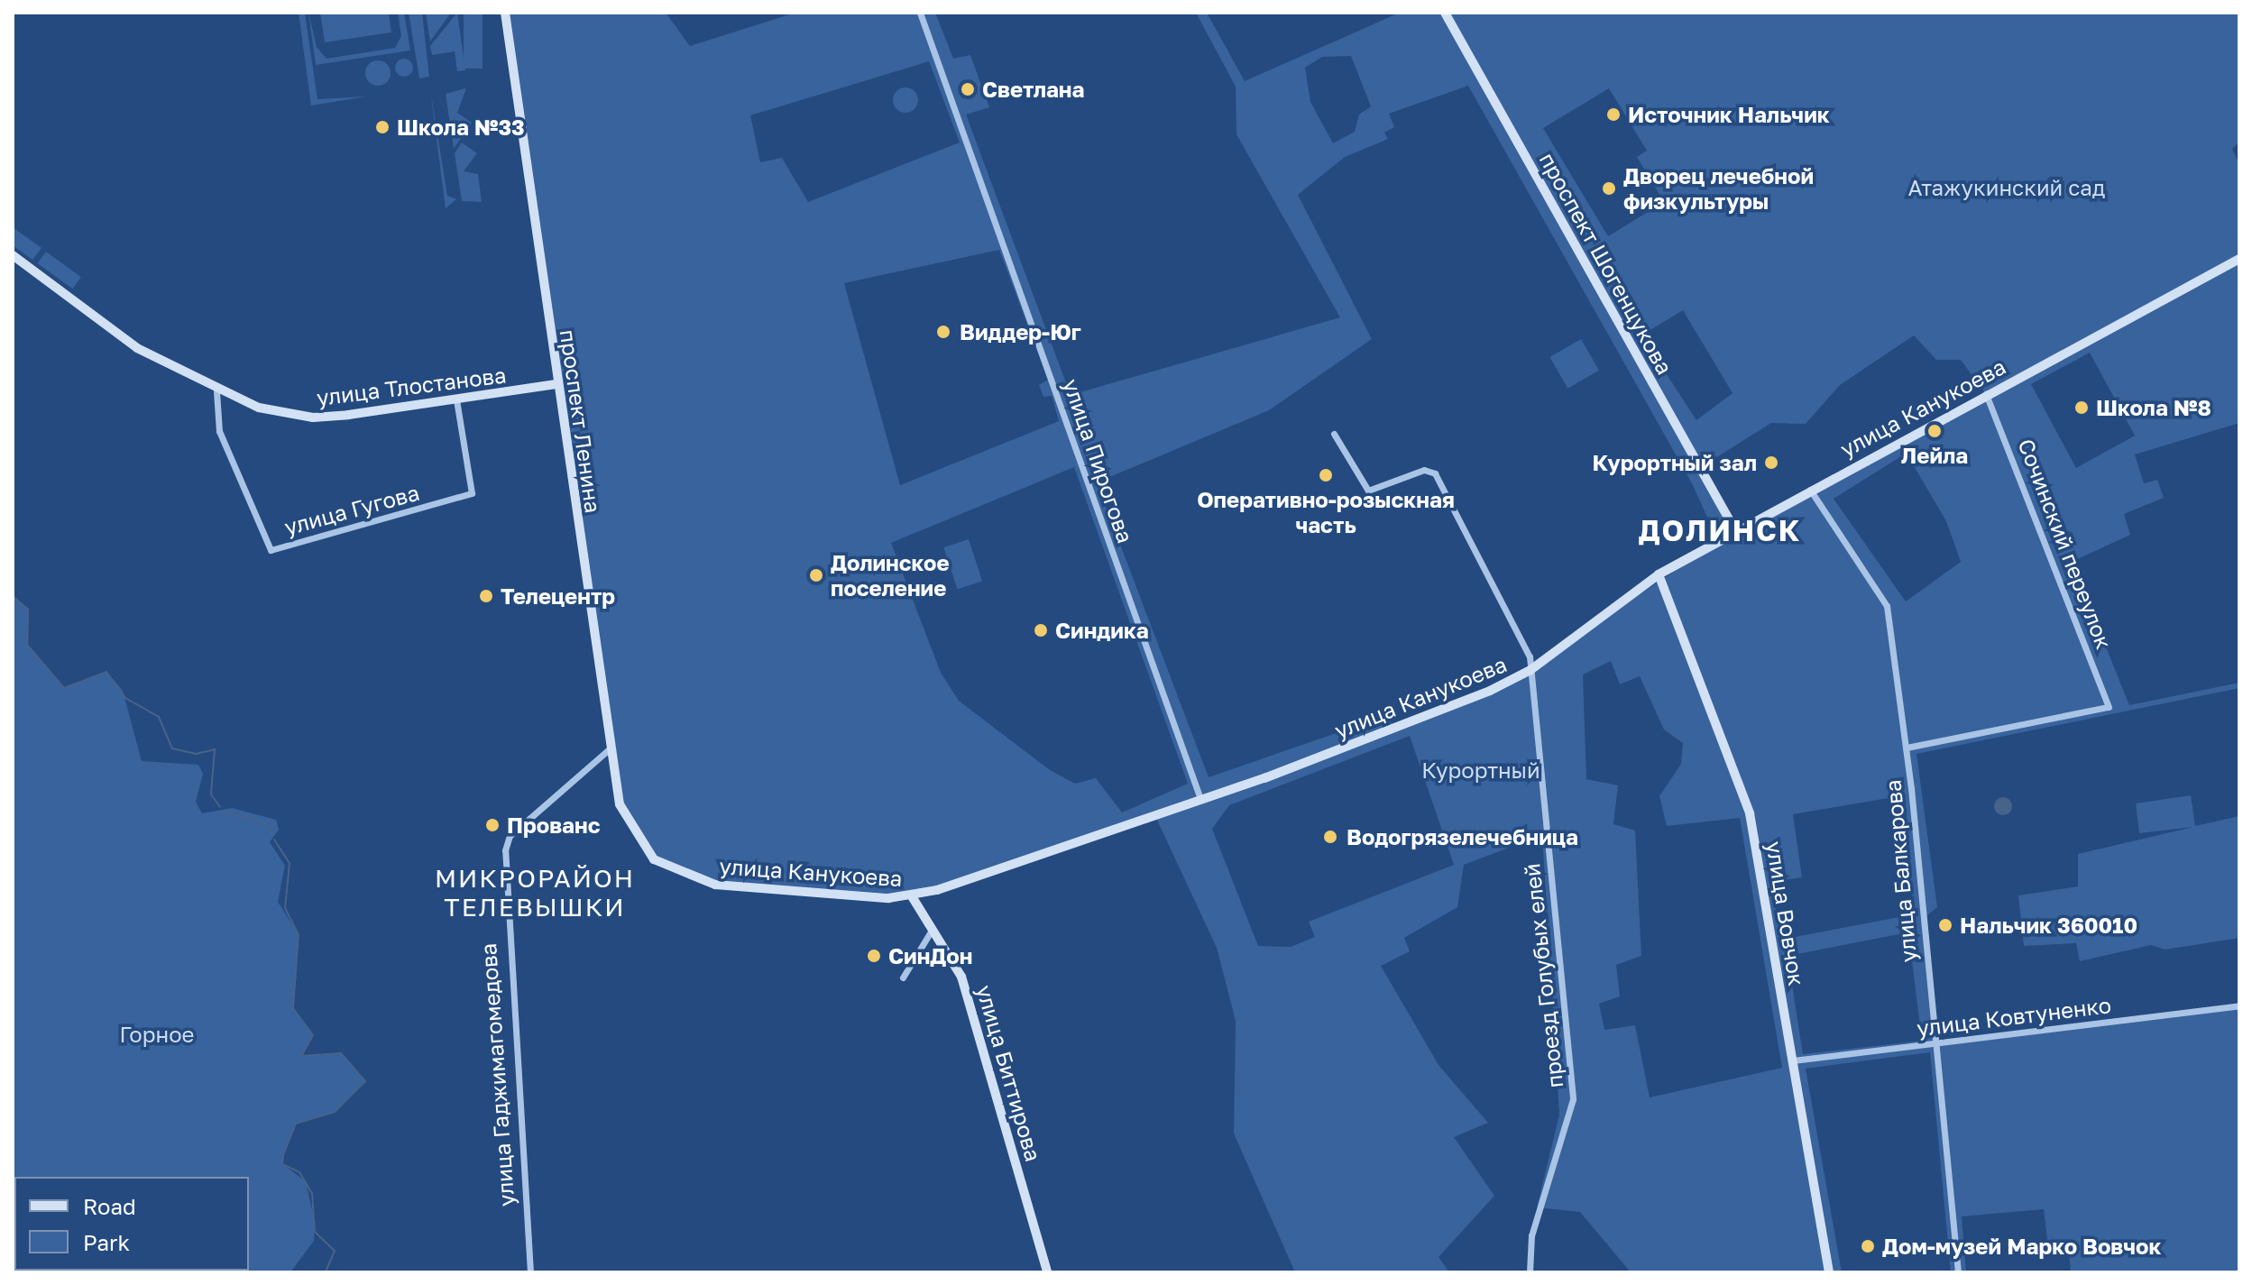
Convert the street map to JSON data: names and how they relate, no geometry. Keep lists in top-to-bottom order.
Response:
{
  "streets": {
    "street": [
      "проспект Шогенцукова",
      "улица Тлостанова",
      "улица Канукоева",
      "проспект Ленина",
      "улица Пирогова",
      "улица Гугова",
      "Сочинский переулок",
      "улица Балкарова",
      "улица Вовчок",
      "проезд Голубых елей",
      "улица Ковтуненко",
      "улица Биттирова",
      "улица Гаджимагомедова"
    ]
  },
  "crossings": [
    ["проспект Шогенцукова", "улица Канукоева"],
    ["улица Тлостанова", "проспект Ленина"],
    ["улица Тлостанова", "улица Гугова"],
    ["улица Канукоева", "проспект Ленина"],
    ["улица Канукоева", "улица Пирогова"],
    ["улица Канукоева", "Сочинский переулок"],
    ["улица Канукоева", "улица Балкарова"],
    ["улица Канукоева", "улица Вовчок"],
    ["улица Канукоева", "проезд Голубых елей"],
    ["улица Канукоева", "улица Биттирова"],
    ["проспект Ленина", "улица Гаджимагомедова"],
    ["Сочинский переулок", "улица Балкарова"],
    ["улица Балкарова", "улица Ковтуненко"],
    ["улица Вовчок", "улица Ковтуненко"]
  ],
  "districts": ["ДОЛИНСК", "МИКРОРАЙОН ТЕЛЕВЫШКИ"],
  "parks": ["Атажукинский сад", "Курортный", "Горное"],
  "places": [
    "Светлана",
    "Источник Нальчик",
    "Школа №33",
    "Дворец лечебной физкультуры",
    "Виддер-Юг",
    "Школа №8",
    "Лейла",
    "Курортный зал",
    "Оперативно-розыскная часть",
    "Долинское поселение",
    "Телецентр",
    "Синдика",
    "Прованс",
    "Водогрязелечебница",
    "Нальчик 360010",
    "СинДон",
    "Дом-музей Марко Вовчок"
  ],
  "legend": ["Road", "Park"]
}
